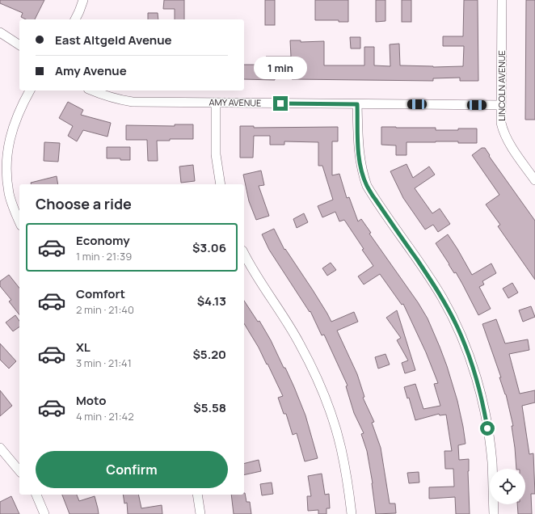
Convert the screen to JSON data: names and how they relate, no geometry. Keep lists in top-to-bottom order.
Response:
{
  "streets": {
    "street": ["LINCOLN AVENUE", "AMY AVENUE"]
  },
  "crossings": [
    ["LINCOLN AVENUE", "AMY AVENUE"]
  ],
  "page": {
    "banner": ["East Altgeld Avenue", "Amy Avenue"],
    "bubble": "1 min",
    "heading": "Choose a ride",
    "list": [
      {
        "name": "Economy",
        "note": "1 min · 21:39",
        "value": "$3.06"
      },
      {
        "name": "Comfort",
        "note": "2 min · 21:40",
        "value": "$4.13"
      },
      {
        "name": "XL",
        "note": "3 min · 21:41",
        "value": "$5.20"
      },
      {
        "name": "Moto",
        "note": "4 min · 21:42",
        "value": "$5.58"
      }
    ],
    "buttons": "Confirm"
  }
}
